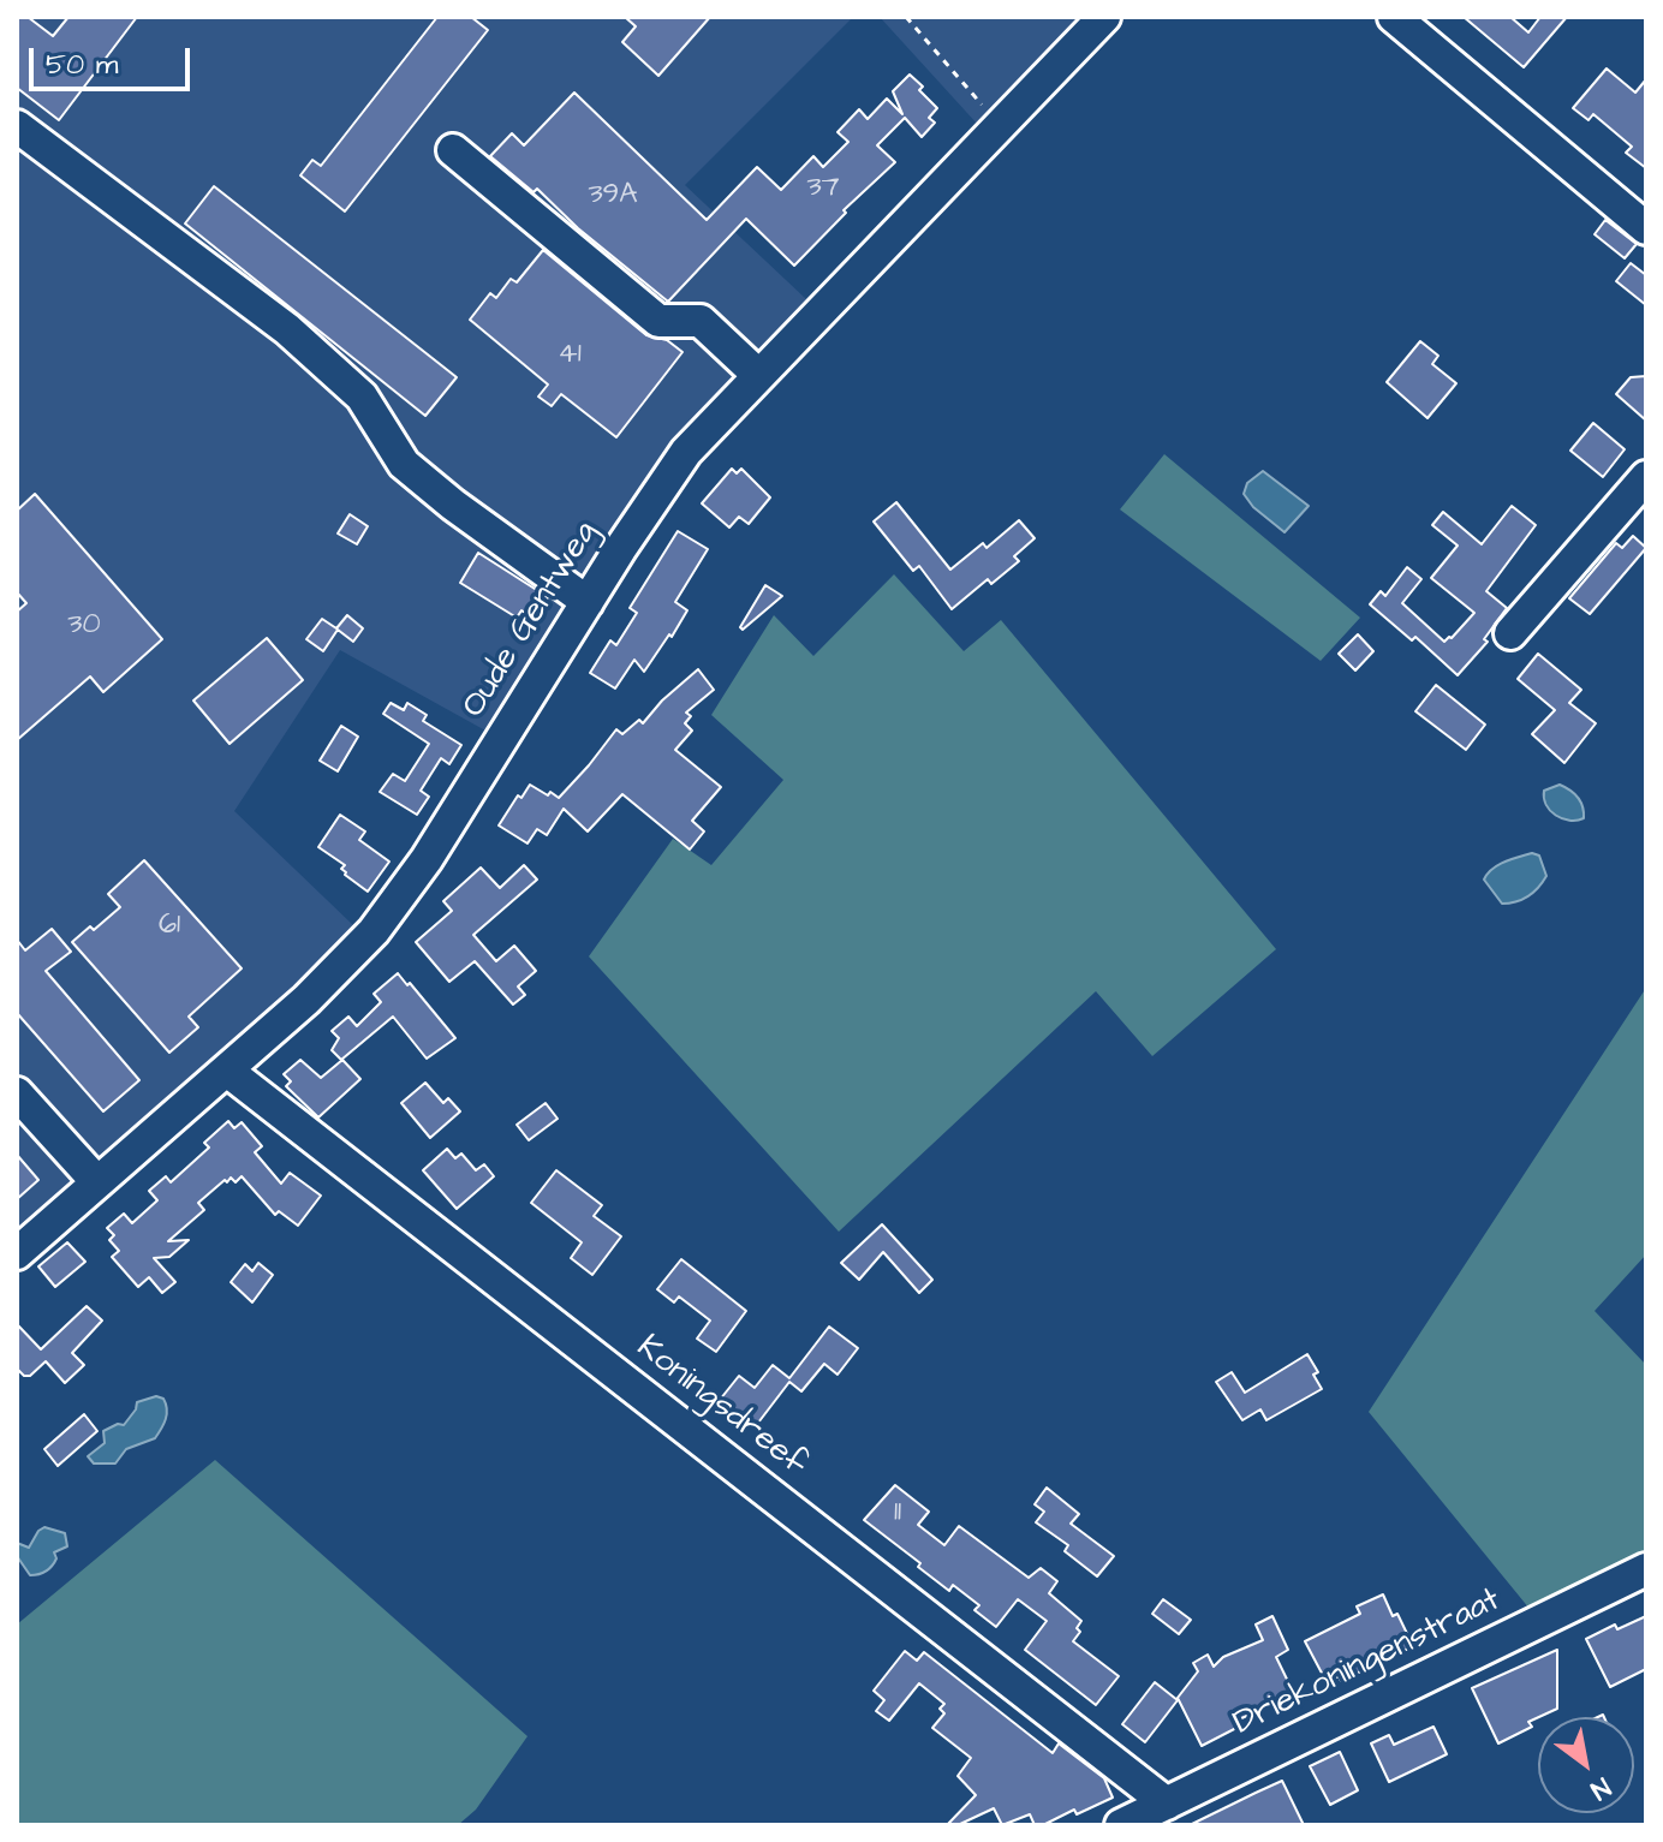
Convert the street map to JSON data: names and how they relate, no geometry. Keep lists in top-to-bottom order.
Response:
{
  "streets": {
    "street": ["Oude Gentweg", "Koningsdreef", "Driekoningenstraat"]
  },
  "crossings": [
    ["Oude Gentweg", "Koningsdreef"],
    ["Koningsdreef", "Driekoningenstraat"]
  ],
  "house_numbers": [
    "37",
    "39A",
    "41",
    "30",
    "61",
    "11"
  ],
  "scale_bar": "50 m",
  "north": "bottom right"
}
